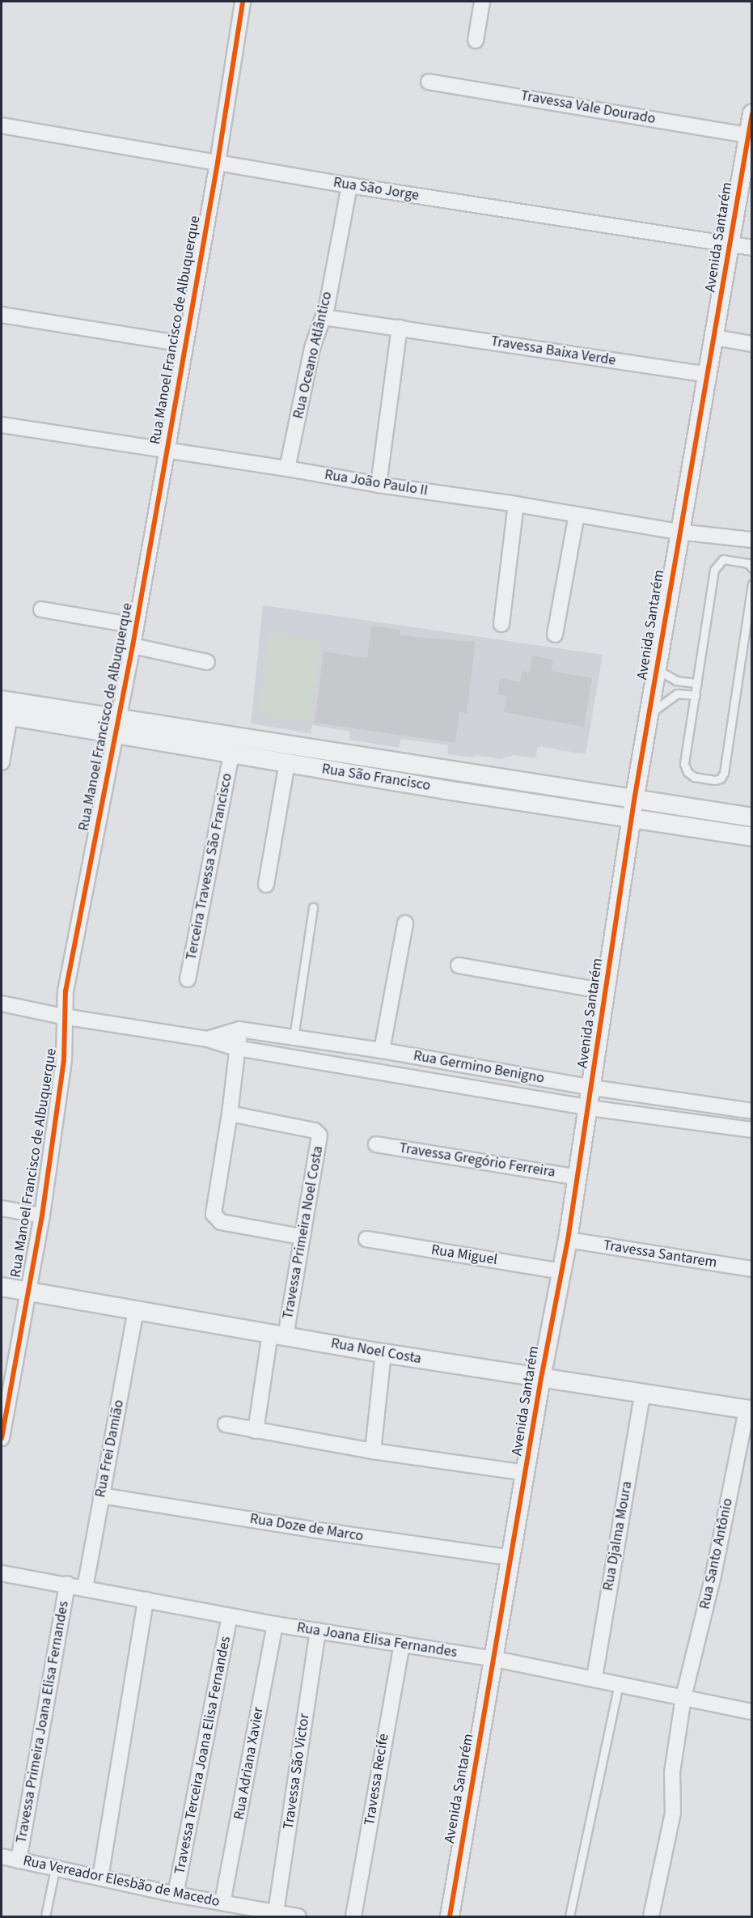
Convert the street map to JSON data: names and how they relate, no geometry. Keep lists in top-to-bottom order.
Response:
{
  "streets": {
    "street": [
      "Travessa Vale Dourado",
      "Rua São Jorge",
      "Avenida Santarém",
      "Rua Manoel Francisco de Albuquerque",
      "Travessa Baixa Verde",
      "Rua Oceano Atlântico",
      "Rua João Paulo II",
      "Rua São Francisco",
      "Terceira Travessa São Francisco",
      "Rua Germino Benigno",
      "Travessa Gregório Ferreira",
      "Travessa Primeira Noel Costa",
      "Travessa Santarem",
      "Rua Miguel",
      "Rua Noel Costa",
      "Rua Frei Damião",
      "Rua Doze de Marco",
      "Rua Djalma Moura",
      "Rua Santo Antônio",
      "Rua Joana Elisa Fernandes",
      "Travessa Primeira Joana Elisa Fernandes",
      "Travessa Terceira Joana Elisa Fernandes",
      "Rua Adriana Xavier",
      "Travessa São Victor",
      "Travessa Recife",
      "Rua Vereador Elesbão de Macedo"
    ]
  },
  "crossings": [
    ["Travessa Vale Dourado", "Avenida Santarém"],
    ["Rua São Jorge", "Avenida Santarém"],
    ["Rua São Jorge", "Rua Manoel Francisco de Albuquerque"],
    ["Rua São Jorge", "Rua Oceano Atlântico"],
    ["Avenida Santarém", "Travessa Baixa Verde"],
    ["Avenida Santarém", "Rua João Paulo II"],
    ["Avenida Santarém", "Rua São Francisco"],
    ["Avenida Santarém", "Rua Germino Benigno"],
    ["Avenida Santarém", "Travessa Gregório Ferreira"],
    ["Avenida Santarém", "Travessa Santarem"],
    ["Avenida Santarém", "Rua Miguel"],
    ["Avenida Santarém", "Rua Noel Costa"],
    ["Avenida Santarém", "Rua Doze de Marco"],
    ["Avenida Santarém", "Rua Joana Elisa Fernandes"],
    ["Rua Manoel Francisco de Albuquerque", "Rua João Paulo II"],
    ["Rua Manoel Francisco de Albuquerque", "Rua São Francisco"],
    ["Rua Manoel Francisco de Albuquerque", "Rua Germino Benigno"],
    ["Rua Manoel Francisco de Albuquerque", "Rua Noel Costa"],
    ["Travessa Baixa Verde", "Rua Oceano Atlântico"],
    ["Rua Oceano Atlântico", "Rua João Paulo II"],
    ["Rua São Francisco", "Terceira Travessa São Francisco"],
    ["Travessa Primeira Noel Costa", "Rua Noel Costa"],
    ["Rua Noel Costa", "Rua Frei Damião"],
    ["Rua Noel Costa", "Rua Djalma Moura"],
    ["Rua Noel Costa", "Rua Santo Antônio"],
    ["Rua Frei Damião", "Rua Doze de Marco"],
    ["Rua Frei Damião", "Rua Joana Elisa Fernandes"],
    ["Rua Djalma Moura", "Rua Joana Elisa Fernandes"],
    ["Rua Santo Antônio", "Rua Joana Elisa Fernandes"],
    ["Rua Joana Elisa Fernandes", "Travessa Primeira Joana Elisa Fernandes"],
    ["Rua Joana Elisa Fernandes", "Travessa Terceira Joana Elisa Fernandes"],
    ["Rua Joana Elisa Fernandes", "Rua Adriana Xavier"],
    ["Rua Joana Elisa Fernandes", "Travessa São Victor"],
    ["Rua Joana Elisa Fernandes", "Travessa Recife"],
    ["Travessa Primeira Joana Elisa Fernandes", "Rua Vereador Elesbão de Macedo"],
    ["Travessa Terceira Joana Elisa Fernandes", "Rua Vereador Elesbão de Macedo"],
    ["Rua Adriana Xavier", "Rua Vereador Elesbão de Macedo"],
    ["Travessa São Victor", "Rua Vereador Elesbão de Macedo"]
  ]
}
